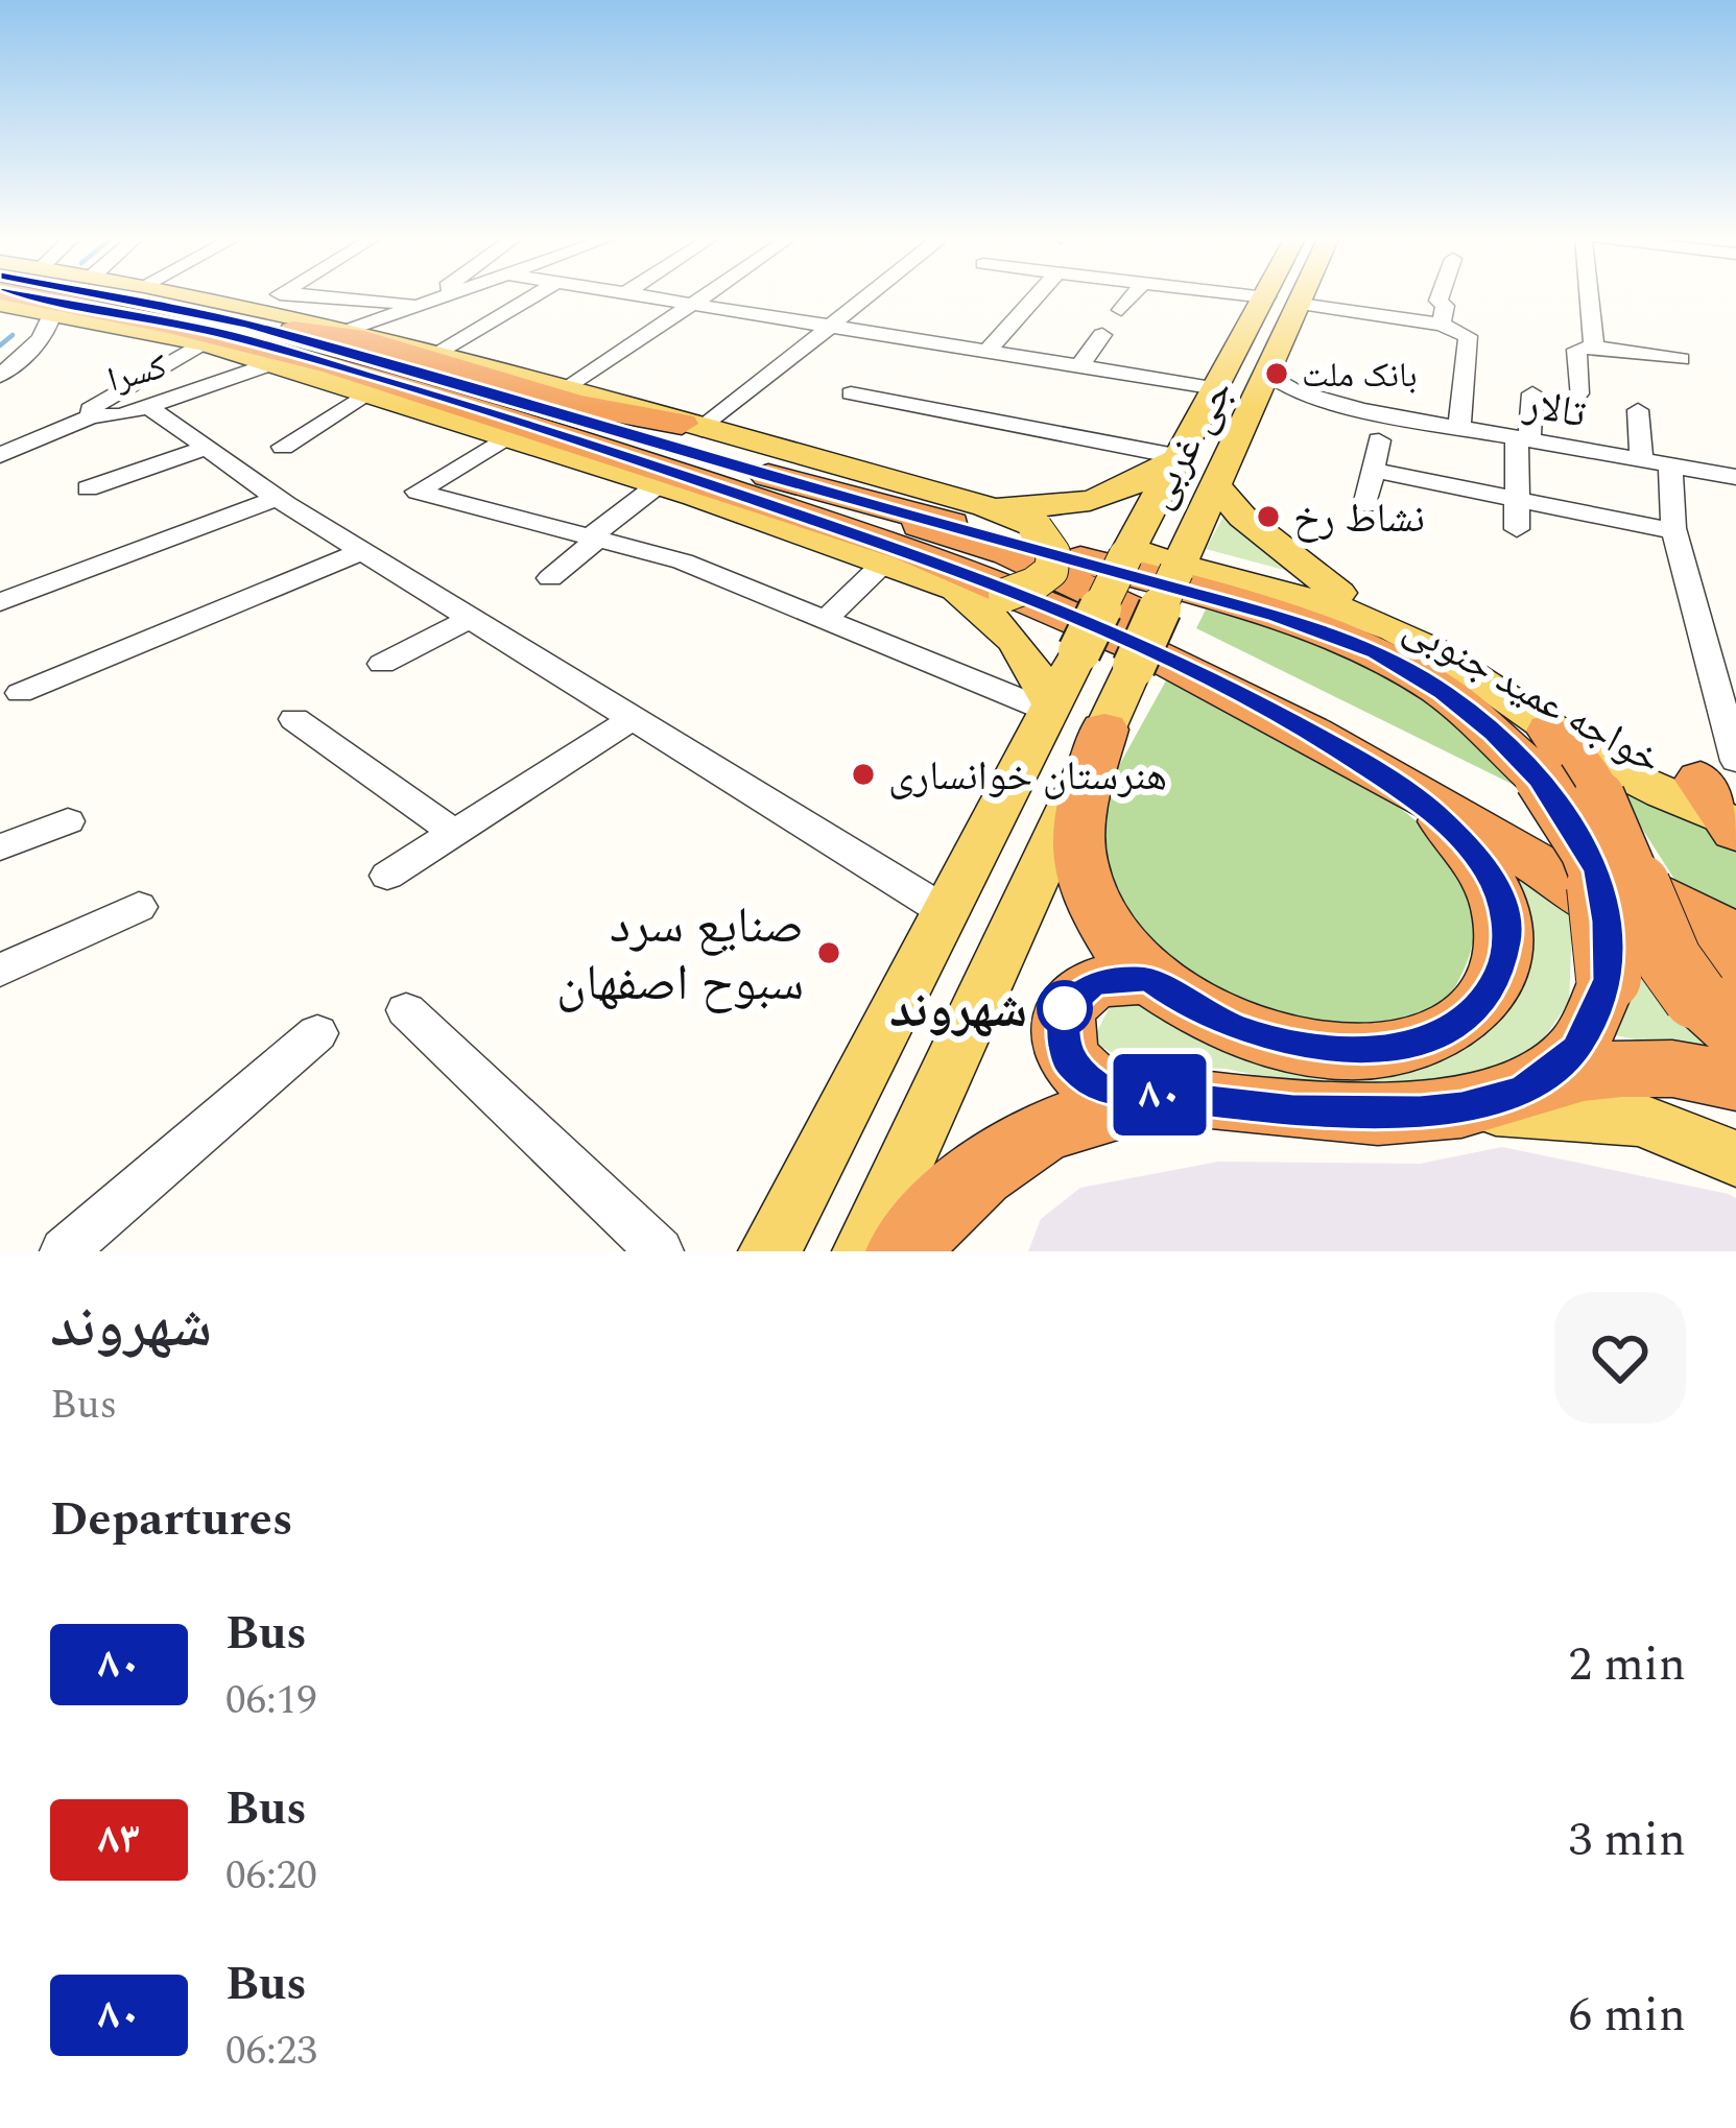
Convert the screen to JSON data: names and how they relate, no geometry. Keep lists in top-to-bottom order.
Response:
{
  "streets": {
    "main road": ["جی غربی", "خواجه عمید جنوبی"],
    "street": ["کسرا", "تالار"]
  },
  "crossings": [
    ["جی غربی", "خواجه عمید جنوبی"]
  ],
  "places": [
    "بانک ملت",
    "نشاط رخ",
    "هنرستان خوانساری",
    "صنایع سرد سبوح اصفهان",
    "شهروند"
  ],
  "lines": ["bus line ۸۰"],
  "page": {
    "on_map": "۸۰",
    "heading": [
      ["شهروند", "Bus"],
      "Departures"
    ],
    "list": [
      {
        "mark": "۸۰",
        "name": "Bus",
        "note": "06:19",
        "value": "2 min"
      },
      {
        "mark": "۸۳",
        "name": "Bus",
        "note": "06:20",
        "value": "3 min"
      },
      {
        "mark": "۸۰",
        "name": "Bus",
        "note": "06:23",
        "value": "6 min"
      }
    ]
  }
}
